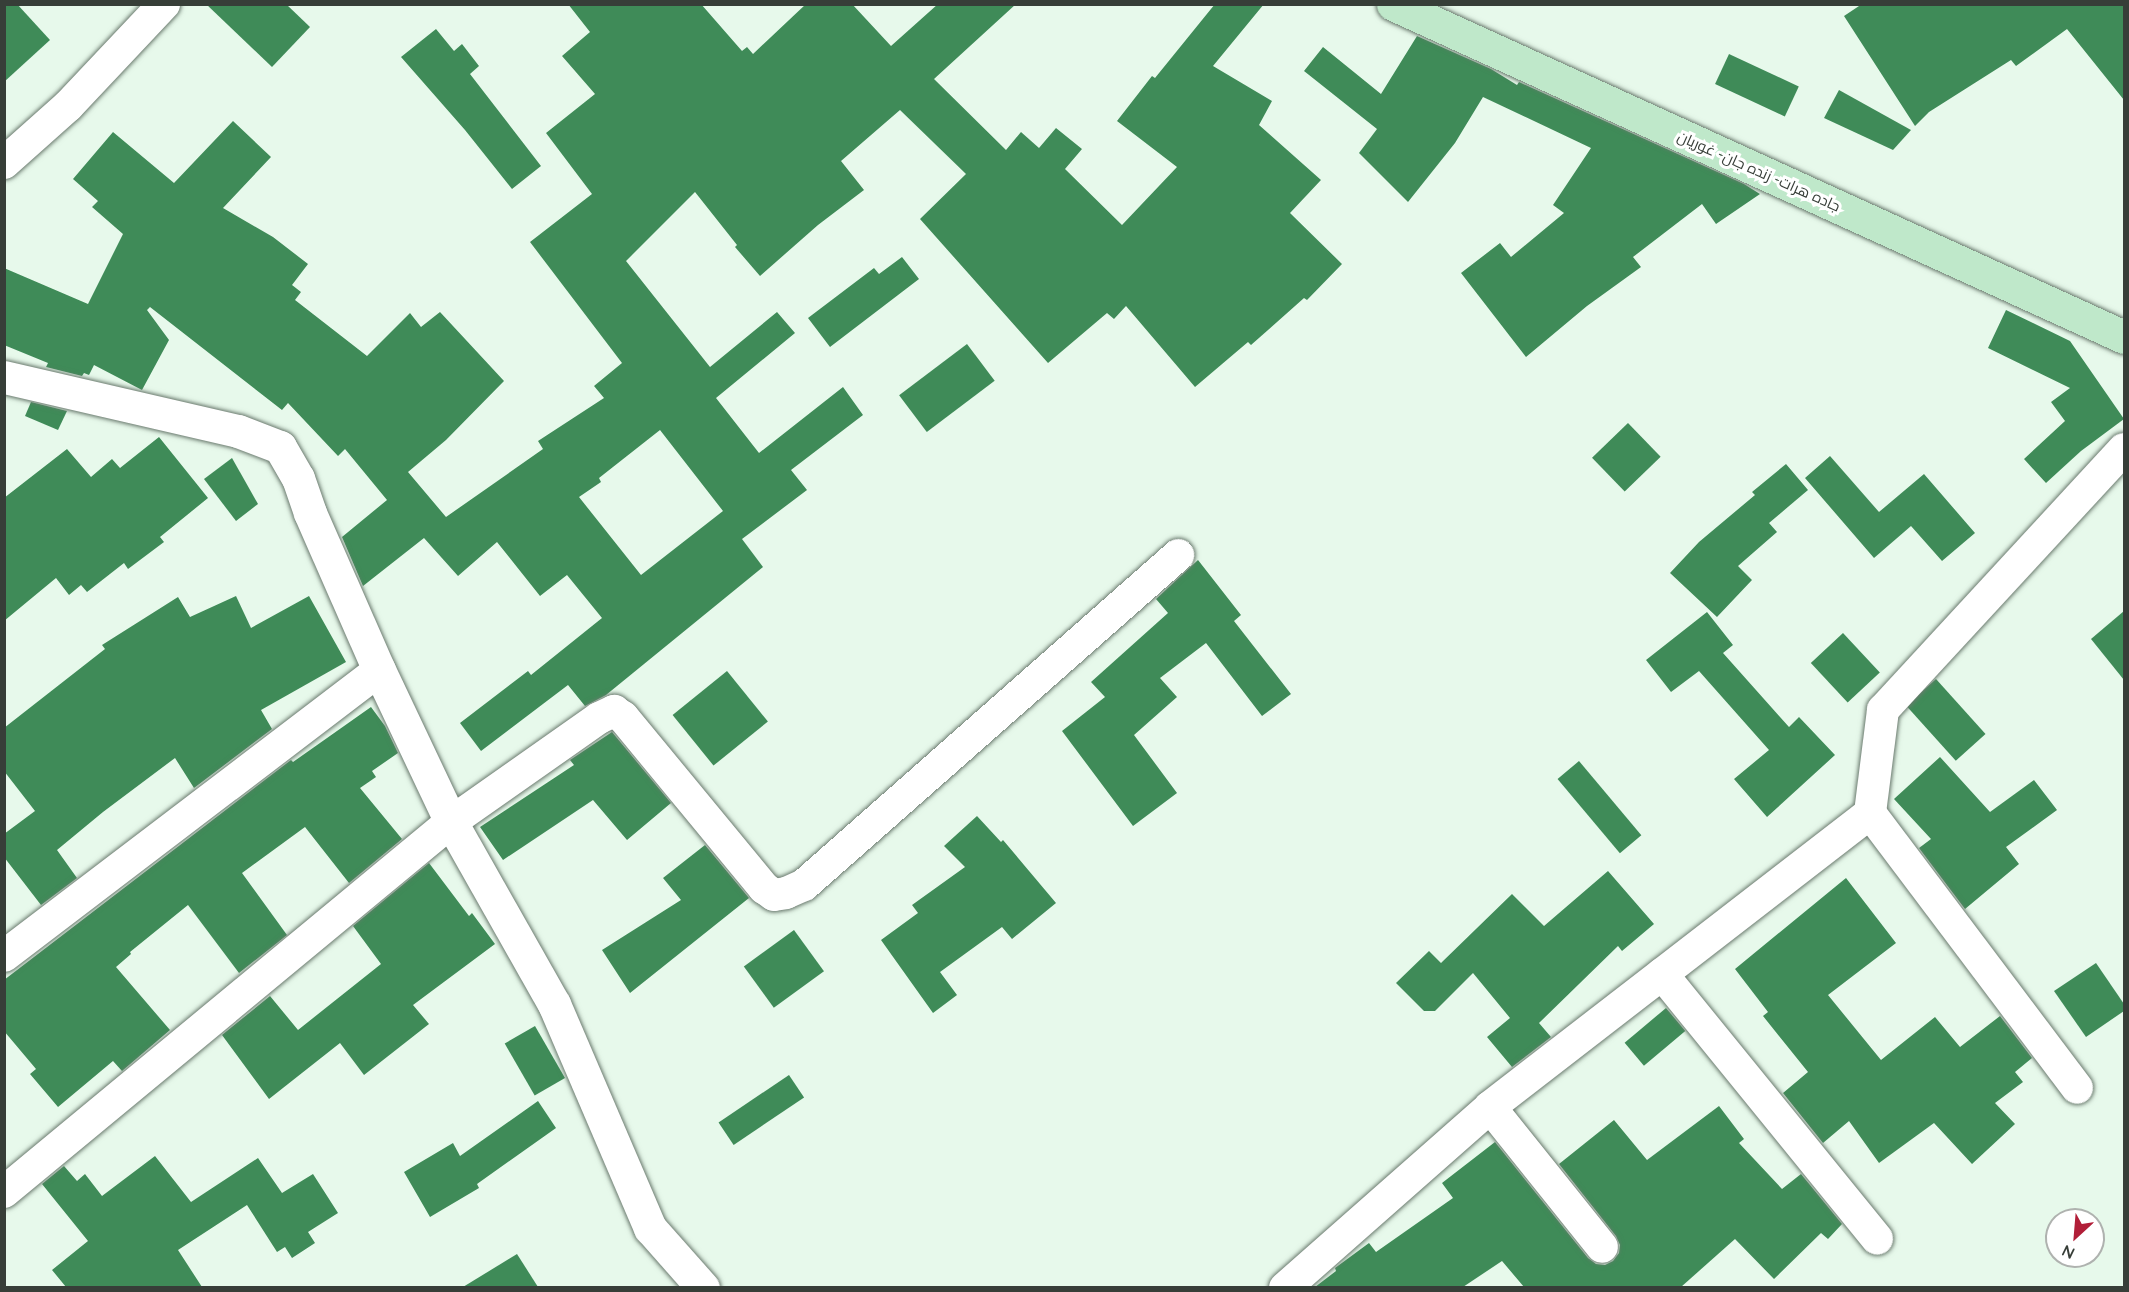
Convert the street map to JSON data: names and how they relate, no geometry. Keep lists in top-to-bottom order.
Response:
{
  "streets": {
    "main road": ["جاده هرات- زنده جان- غوریان"]
  },
  "north": "bottom left"
}
